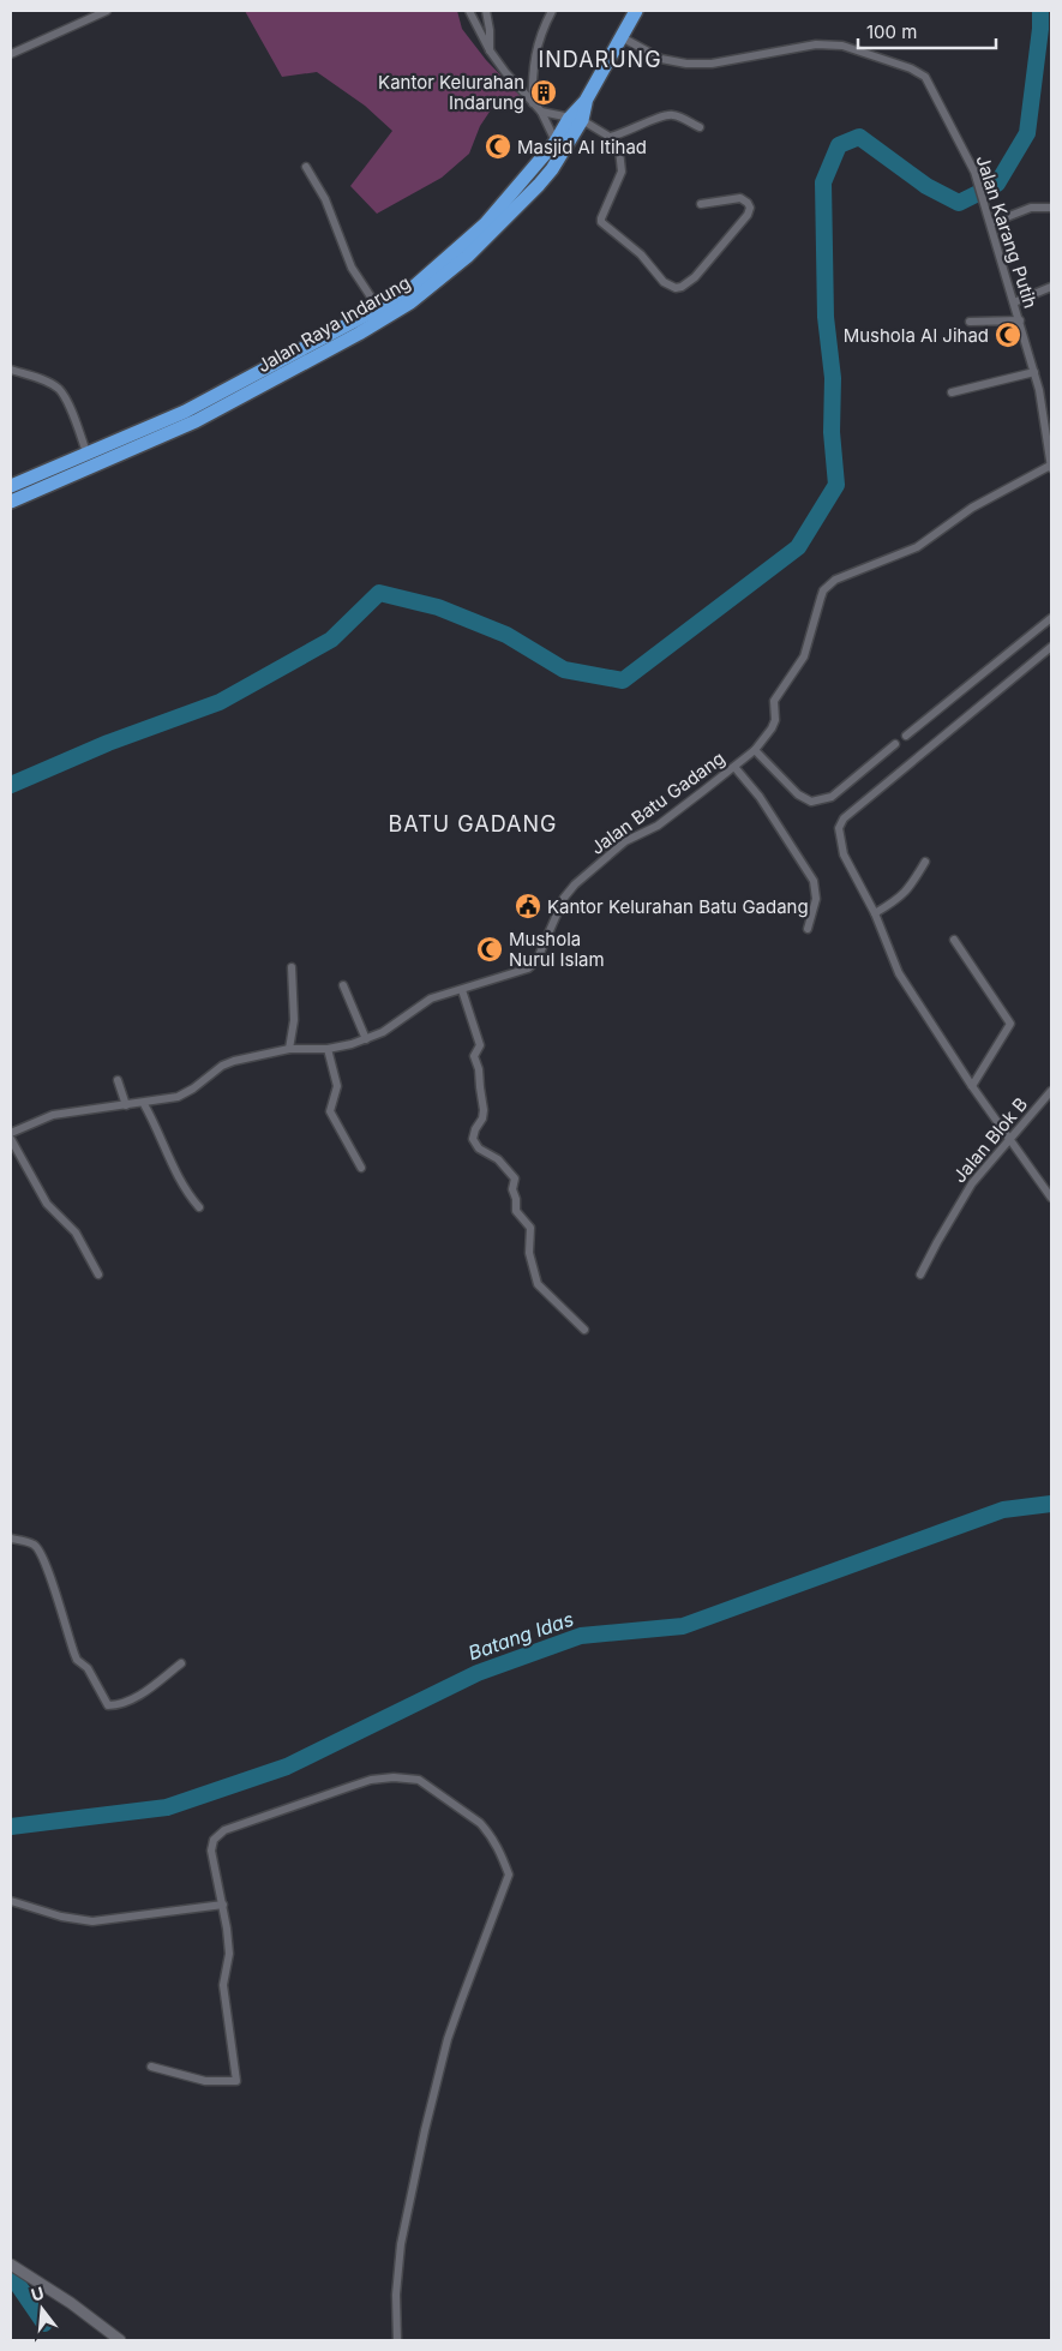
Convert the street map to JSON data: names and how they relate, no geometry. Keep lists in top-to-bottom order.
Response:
{
  "streets": {
    "highway": ["Jalan Raya Indarung"],
    "street": ["Jalan Karang Putih", "Jalan Batu Gadang", "Jalan Blok B"]
  },
  "crossings": [
    ["Jalan Karang Putih", "Jalan Raya Indarung"],
    ["Jalan Karang Putih", "Jalan Batu Gadang"]
  ],
  "districts": ["INDARUNG", "BATU GADANG"],
  "water": ["Batang Idas"],
  "places": {
    "building": ["Kantor Kelurahan Indarung"],
    "mosque": ["Masjid Al Itihad", "Mushola Al Jihad", "Mushola Nurul Islam"],
    "public building": ["Kantor Kelurahan Batu Gadang"]
  },
  "scale_bar": "100 m",
  "north": "top"
}
